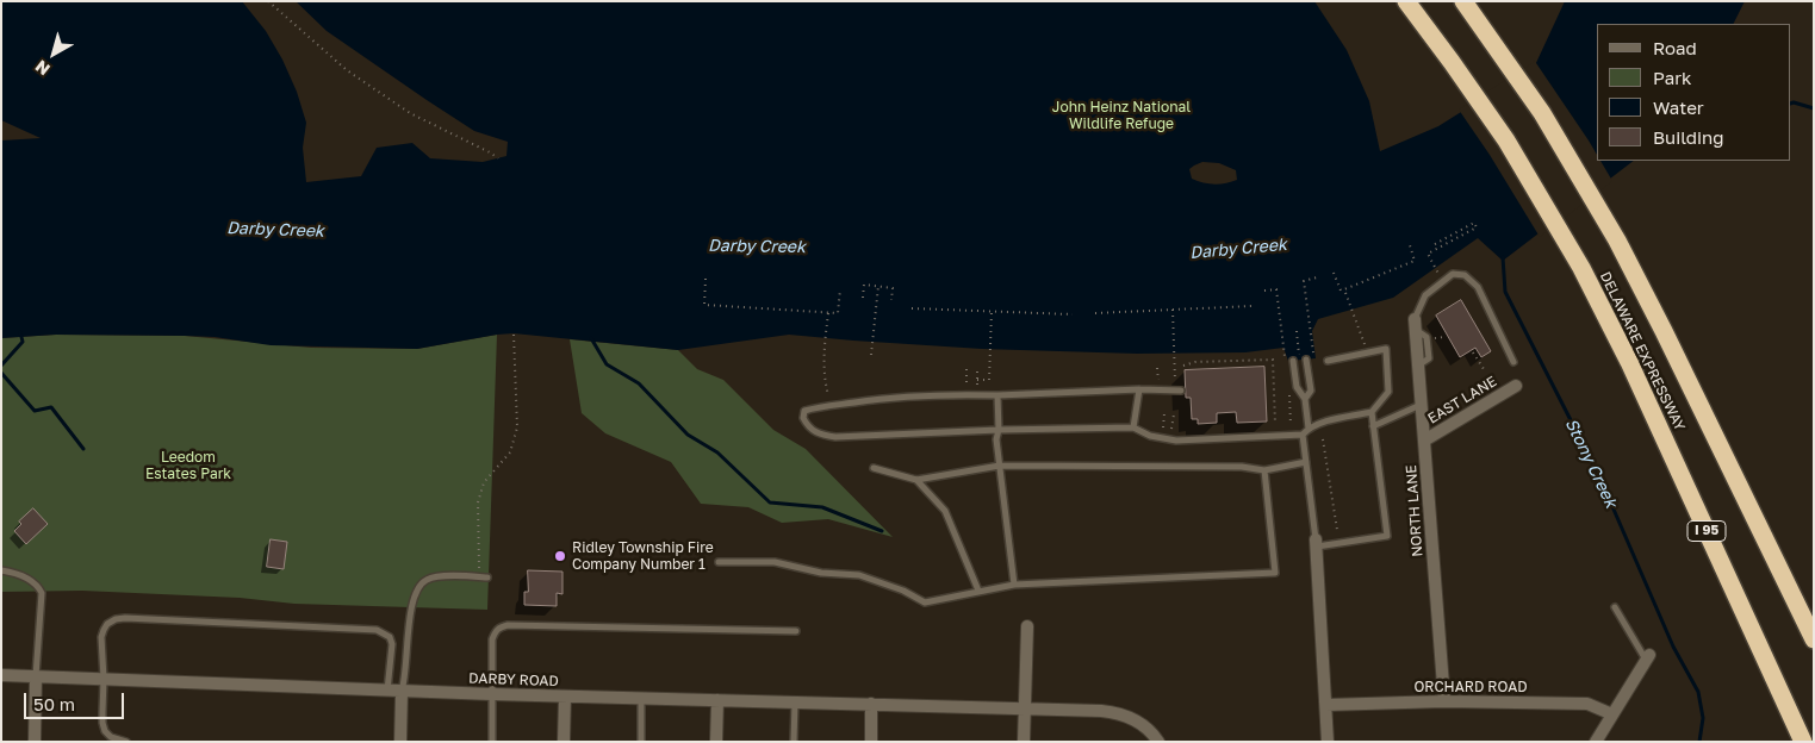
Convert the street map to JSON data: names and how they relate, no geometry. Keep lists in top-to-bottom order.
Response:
{
  "streets": {
    "highway": ["DELAWARE EXPRESSWAY", "I 95"],
    "street": [
      "EAST LANE",
      "NORTH LANE",
      "DARBY ROAD",
      "ORCHARD ROAD"
    ]
  },
  "crossings": [
    ["EAST LANE", "NORTH LANE"],
    ["NORTH LANE", "ORCHARD ROAD"]
  ],
  "water": ["Darby Creek", "Stony Creek"],
  "parks": ["John Heinz National Wildlife Refuge", "Leedom Estates Park"],
  "places": ["Ridley Township Fire Company Number 1"],
  "legend": [
    "Road",
    "Park",
    "Water",
    "Building"
  ],
  "scale_bar": "50 m",
  "north": "bottom left"
}
